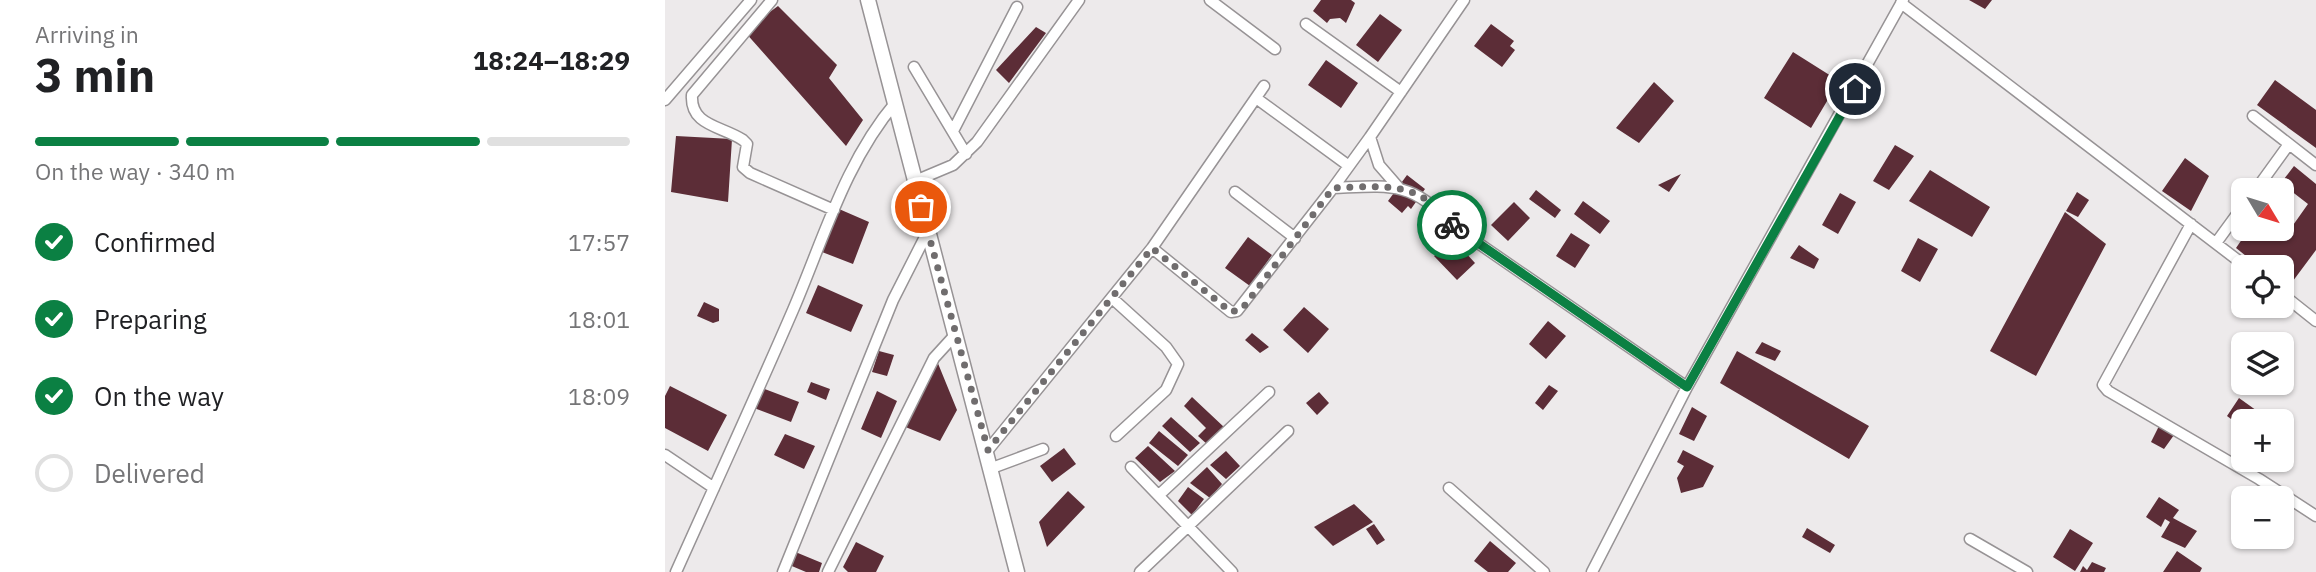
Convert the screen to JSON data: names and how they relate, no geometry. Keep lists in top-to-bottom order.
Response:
{
  "north": "bottom right",
  "page": {
    "heading": ["3 min", "Arriving in", "18:24–18:29"],
    "bar": "On the way · 340 m",
    "map_buttons": ["+", "−"],
    "list": [
      ["Confirmed", "17:57"],
      ["Preparing", "18:01"],
      ["On the way", "18:09"],
      "Delivered"
    ]
  }
}
